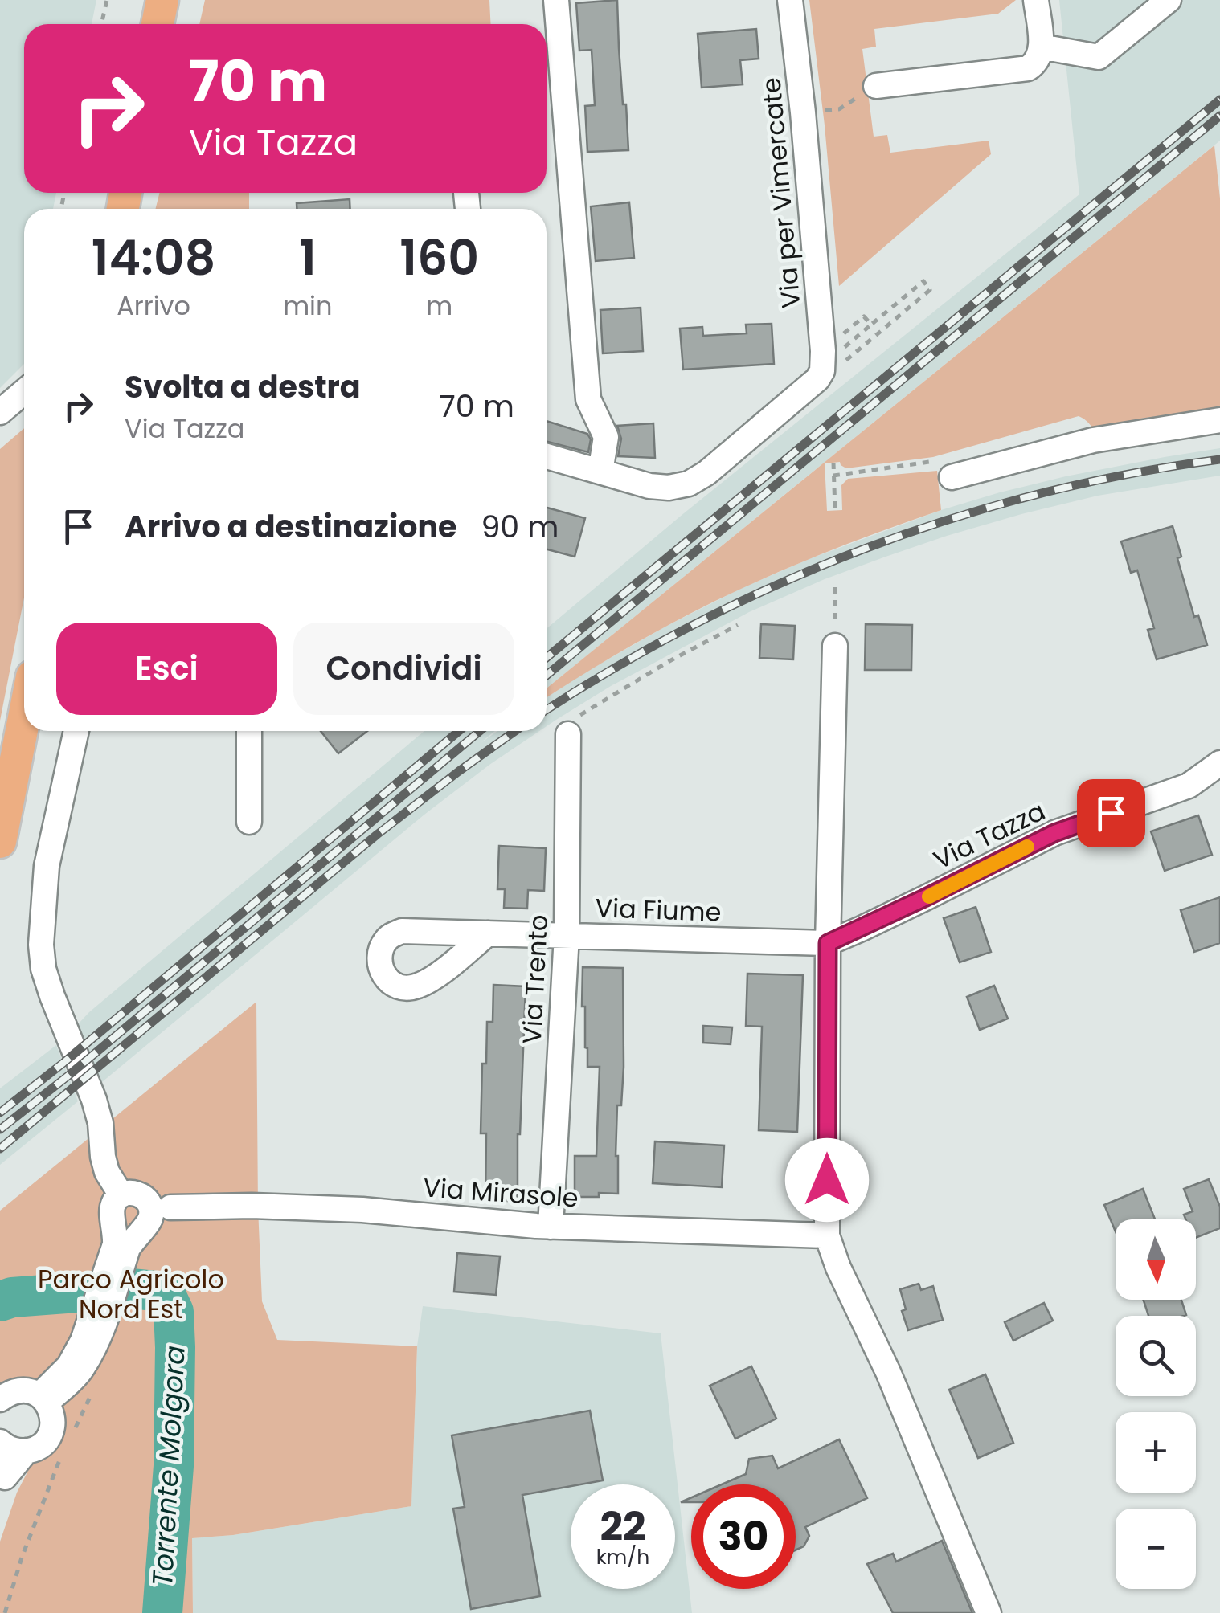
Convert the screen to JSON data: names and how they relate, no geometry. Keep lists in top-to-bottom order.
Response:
{
  "streets": {
    "street": [
      "Via per Vimercate",
      "Via Tazza",
      "Via Fiume",
      "Via Trento",
      "Via Mirasole"
    ]
  },
  "crossings": [
    ["Via Tazza", "Via Fiume"],
    ["Via Fiume", "Via Trento"],
    ["Via Trento", "Via Mirasole"]
  ],
  "water": ["Torrente Molgora"],
  "parks": ["Parco Agricolo Nord Est"],
  "north": "bottom",
  "page": {
    "turn": ["70 m", "Via Tazza"],
    "eta": [
      "14:08",
      "Arrivo",
      "1",
      "min",
      "160",
      "m"
    ],
    "list": [
      {
        "name": "Svolta a destra",
        "note": "Via Tazza",
        "value": "70 m"
      },
      {
        "name": "Arrivo a destinazione",
        "value": "90 m"
      }
    ],
    "buttons": ["Esci", "Condividi"],
    "map_buttons": ["+", "−"],
    "speed": "22 km/h",
    "limit": "30"
  }
}
